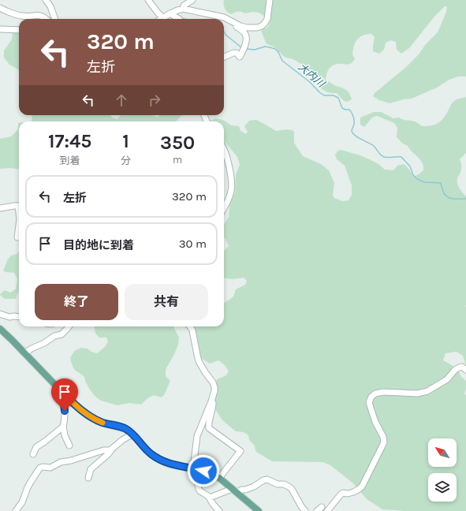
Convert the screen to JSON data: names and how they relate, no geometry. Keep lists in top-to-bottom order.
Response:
{
  "water": ["大内川"],
  "north": "top left",
  "page": {
    "turn": ["320 m", "左折"],
    "eta": [
      "17:45",
      "到着",
      "1",
      "分",
      "350",
      "m"
    ],
    "list": [
      {
        "name": "左折",
        "value": "320 m"
      },
      {
        "name": "目的地に到着",
        "value": "30 m"
      }
    ],
    "buttons": ["終了", "共有"]
  }
}
